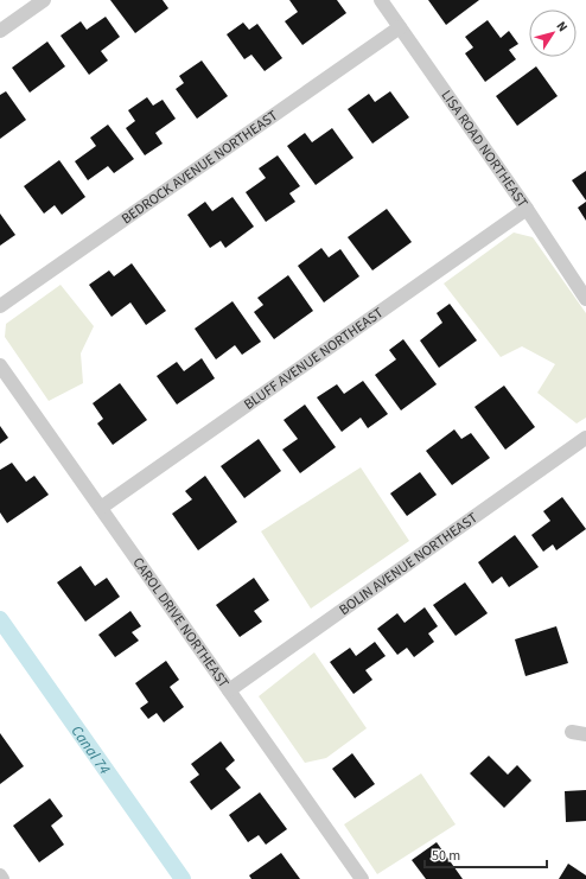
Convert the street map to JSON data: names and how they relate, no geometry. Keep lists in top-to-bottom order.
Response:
{
  "streets": {
    "street": [
      "LISA ROAD NORTHEAST",
      "BEDROCK AVENUE NORTHEAST",
      "BLUFF AVENUE NORTHEAST",
      "BOLIN AVENUE NORTHEAST",
      "CAROL DRIVE NORTHEAST"
    ]
  },
  "crossings": [
    ["LISA ROAD NORTHEAST", "BEDROCK AVENUE NORTHEAST"],
    ["LISA ROAD NORTHEAST", "BLUFF AVENUE NORTHEAST"],
    ["BLUFF AVENUE NORTHEAST", "CAROL DRIVE NORTHEAST"],
    ["BOLIN AVENUE NORTHEAST", "CAROL DRIVE NORTHEAST"]
  ],
  "water": ["Canal 74"],
  "scale_bar": "50 m",
  "north": "top right"
}
